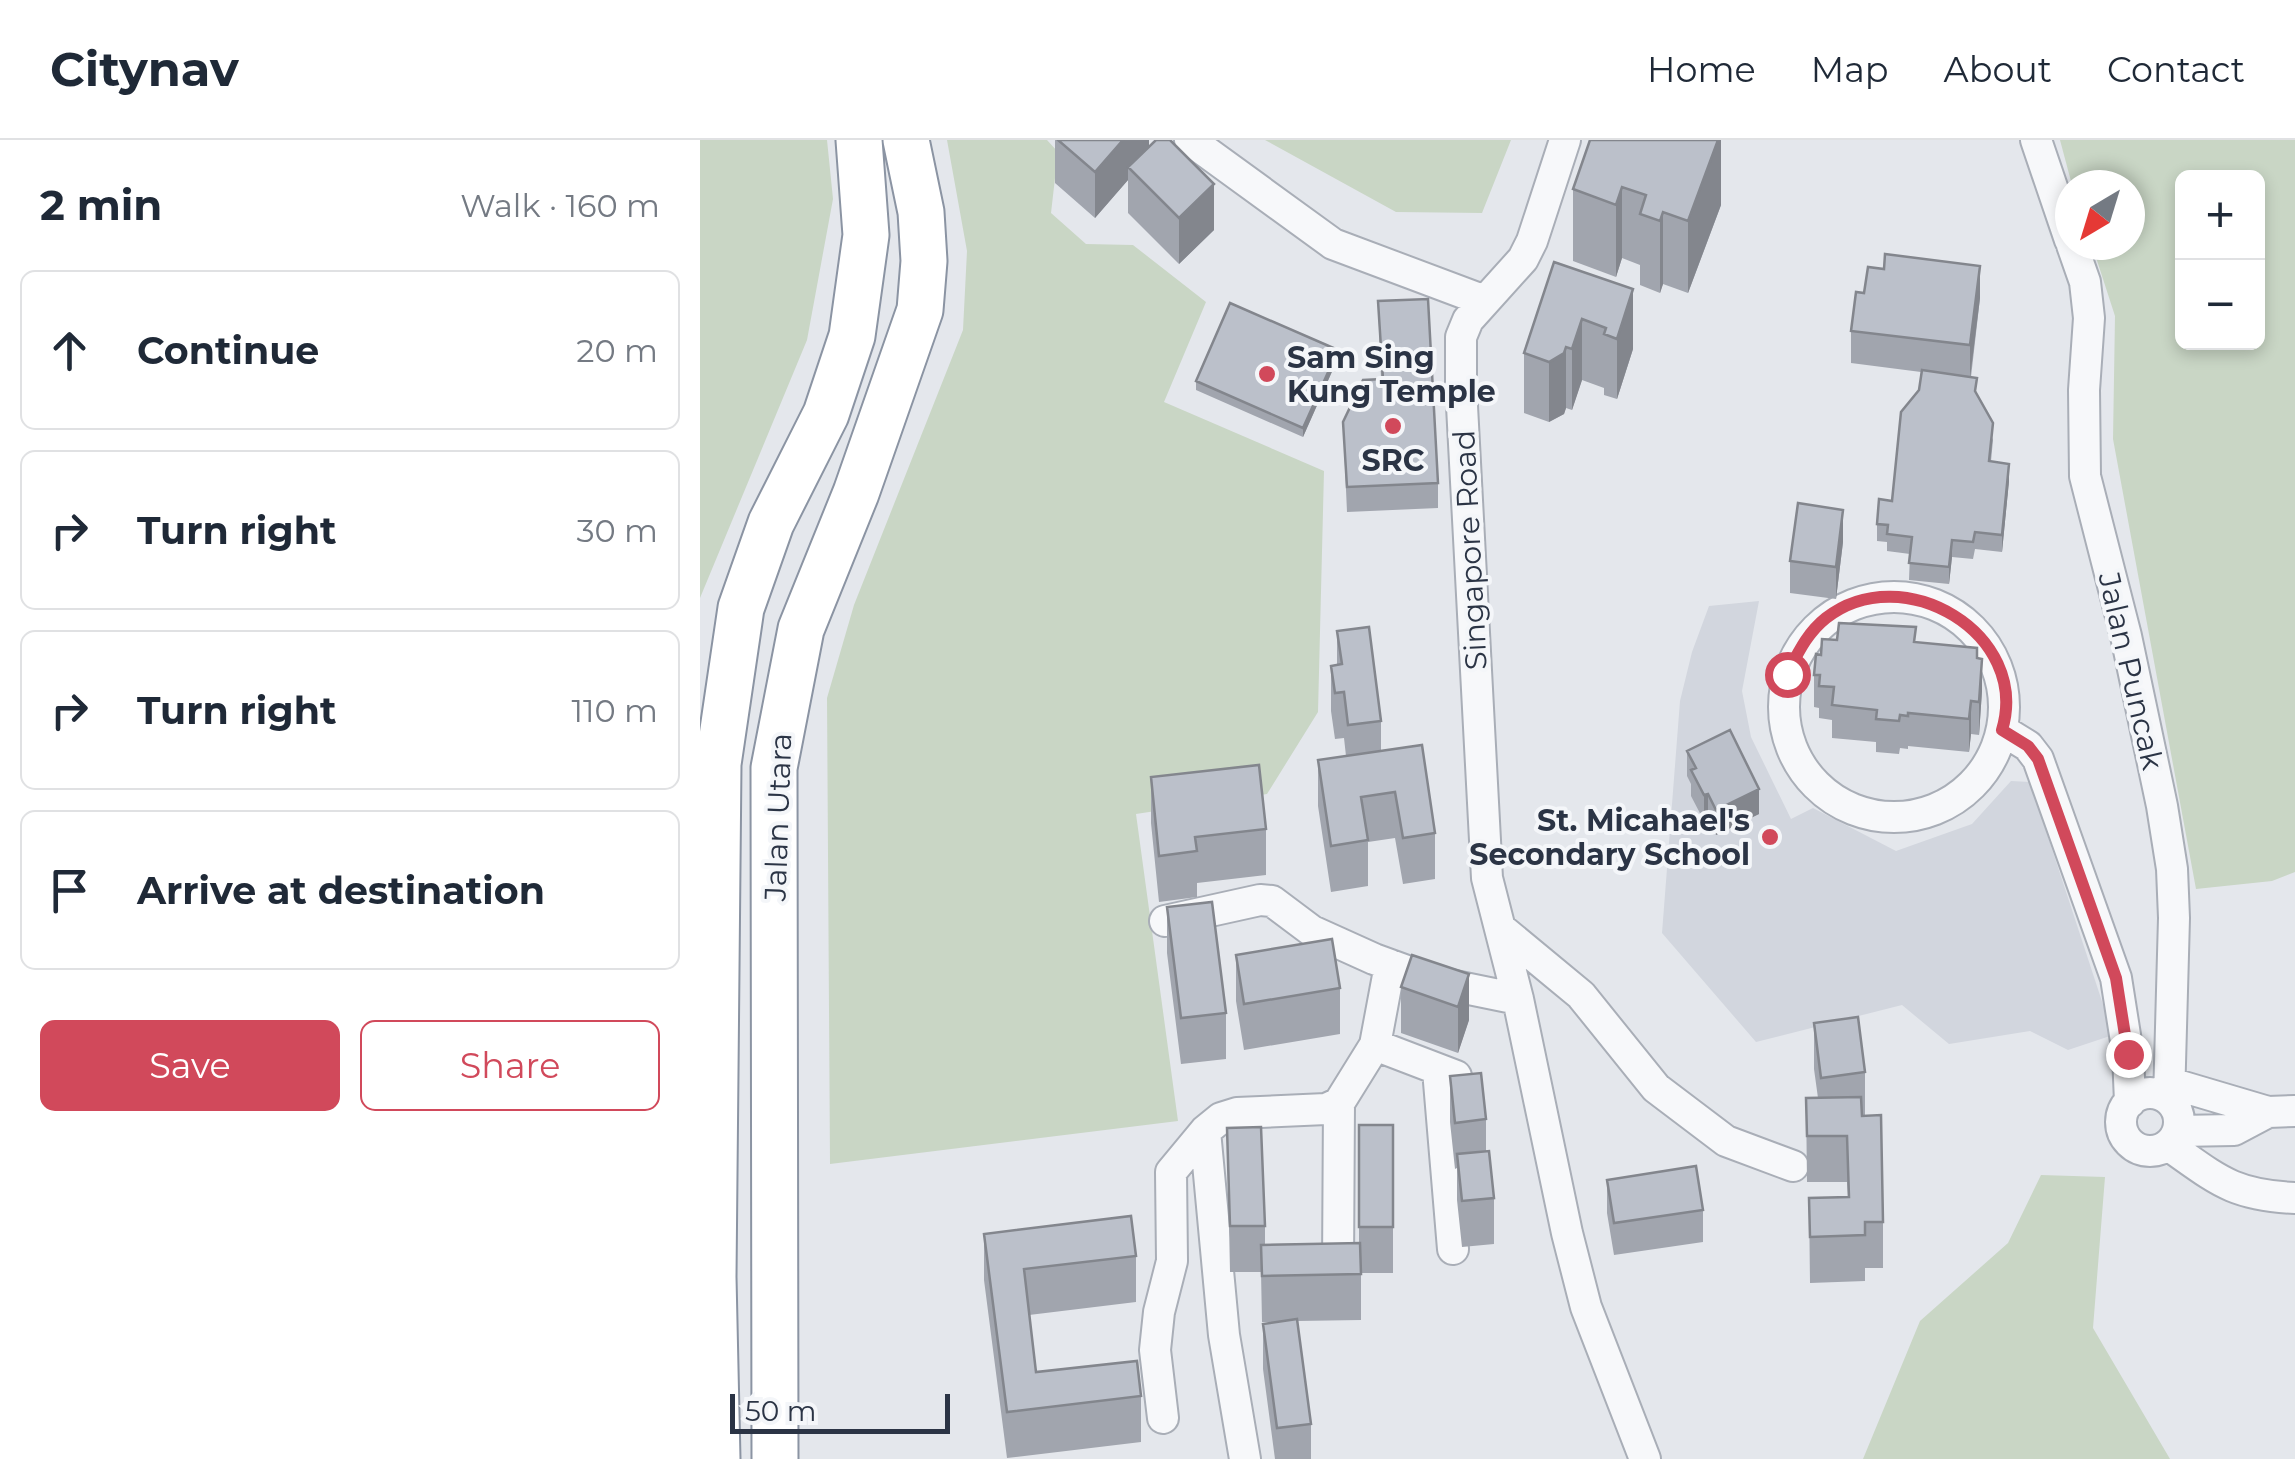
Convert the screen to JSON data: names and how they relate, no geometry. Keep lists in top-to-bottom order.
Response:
{
  "streets": {
    "highway": ["Jalan Utara"],
    "street": ["Singapore Road", "Jalan Puncak"]
  },
  "places": ["Sam Sing Kung Temple", "SRC", "St. Micahael's Secondary School"],
  "scale_bar": "50 m",
  "north": "bottom left",
  "page": {
    "header": "Citynav",
    "nav": [
      "Home",
      "Map",
      "About",
      "Contact"
    ],
    "heading": ["2 min", "Walk · 160 m"],
    "map_buttons": ["+", "−"],
    "list": [
      ["Continue", "20 m"],
      ["Turn right", "30 m"],
      ["Turn right", "110 m"],
      "Arrive at destination"
    ],
    "buttons": ["Save", "Share"],
    "scale": "50 m"
  }
}
